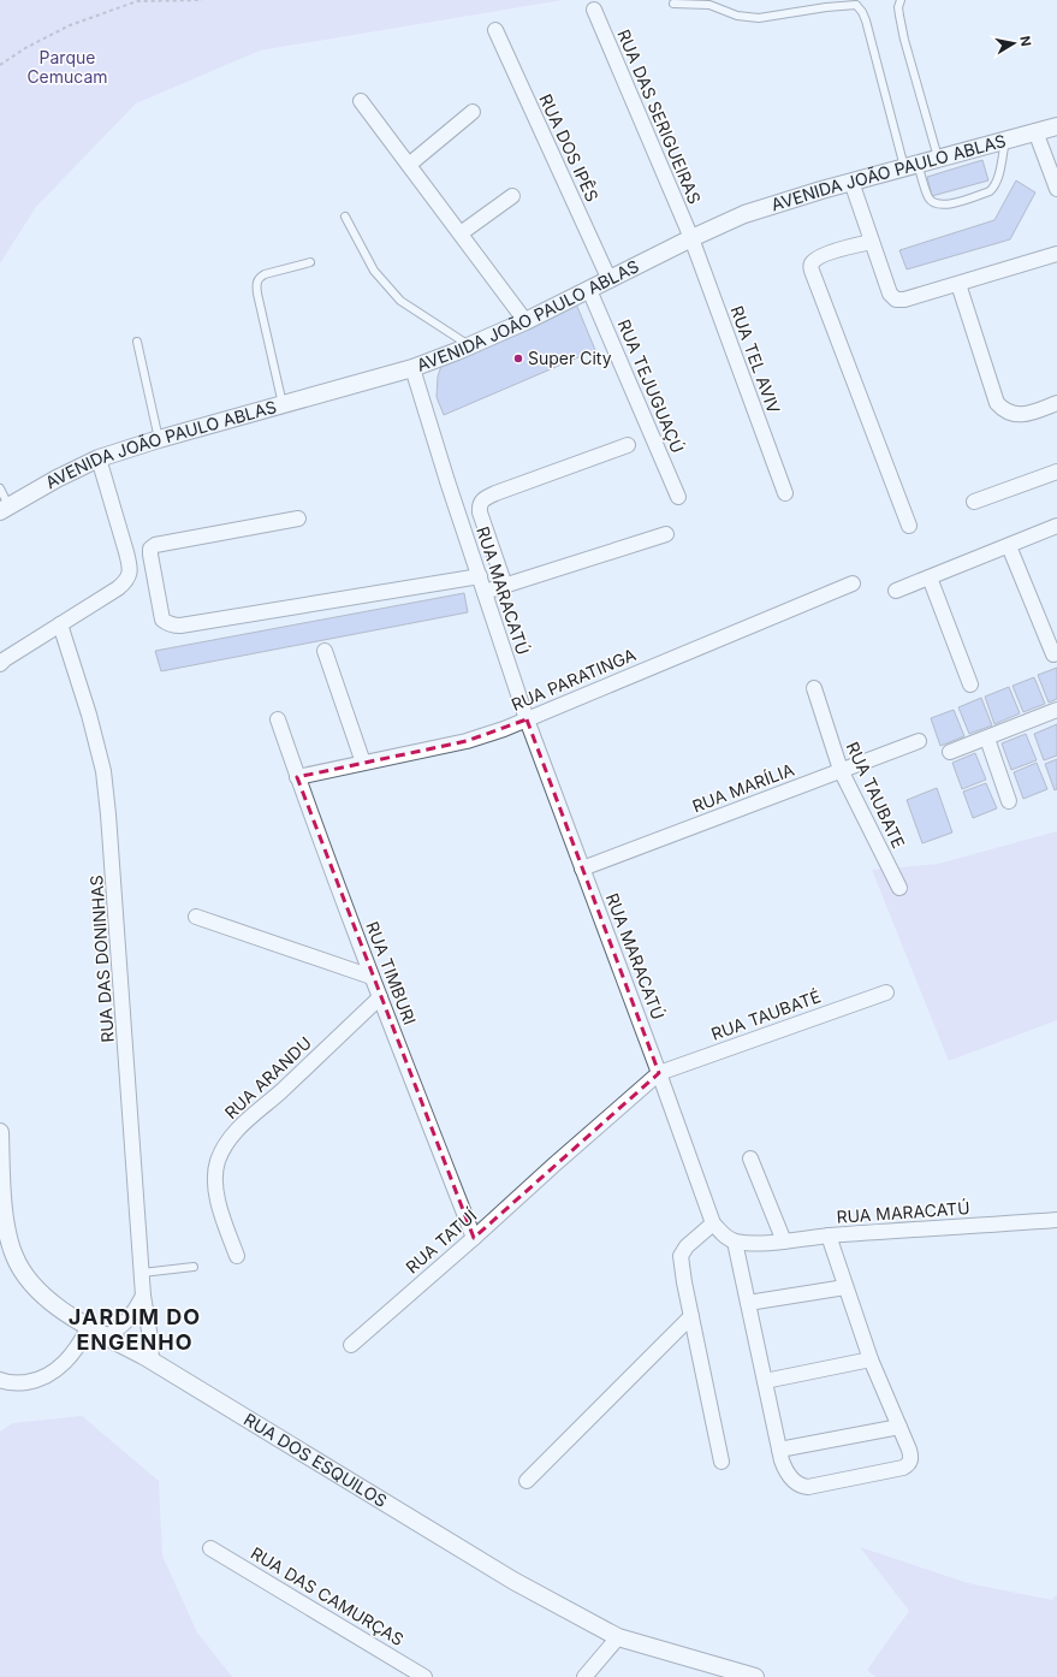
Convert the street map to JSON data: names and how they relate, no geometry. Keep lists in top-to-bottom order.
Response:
{
  "streets": {
    "street": [
      "RUA DAS SERIGUEIRAS",
      "RUA DOS IPÊS",
      "AVENIDA JOÃO PAULO ABLAS",
      "RUA TEL AVIV",
      "RUA TEJUGUAÇÚ",
      "RUA MARACATÚ",
      "RUA PARATINGA",
      "RUA MARÍLIA",
      "RUA TAUBATE",
      "RUA DAS DONINHAS",
      "RUA TIMBURI",
      "RUA TAUBATÉ",
      "RUA ARANDU",
      "RUA TATUÍ",
      "RUA DOS ESQUILOS",
      "RUA DAS CAMURÇAS"
    ]
  },
  "crossings": [
    ["RUA DAS SERIGUEIRAS", "AVENIDA JOÃO PAULO ABLAS"],
    ["RUA DAS SERIGUEIRAS", "RUA TEL AVIV"],
    ["RUA DOS IPÊS", "AVENIDA JOÃO PAULO ABLAS"],
    ["AVENIDA JOÃO PAULO ABLAS", "RUA TEL AVIV"],
    ["AVENIDA JOÃO PAULO ABLAS", "RUA TEJUGUAÇÚ"],
    ["AVENIDA JOÃO PAULO ABLAS", "RUA MARACATÚ"],
    ["RUA MARACATÚ", "RUA PARATINGA"],
    ["RUA MARACATÚ", "RUA MARÍLIA"],
    ["RUA MARACATÚ", "RUA TAUBATÉ"],
    ["RUA MARACATÚ", "RUA TATUÍ"],
    ["RUA PARATINGA", "RUA TIMBURI"],
    ["RUA MARÍLIA", "RUA TAUBATE"],
    ["RUA DAS DONINHAS", "RUA DOS ESQUILOS"],
    ["RUA TIMBURI", "RUA ARANDU"],
    ["RUA TIMBURI", "RUA TATUÍ"],
    ["RUA TAUBATÉ", "RUA TATUÍ"]
  ],
  "districts": ["JARDIM DO ENGENHO"],
  "parks": ["Parque Cemucam"],
  "places": ["Super City"],
  "north": "right"
}
